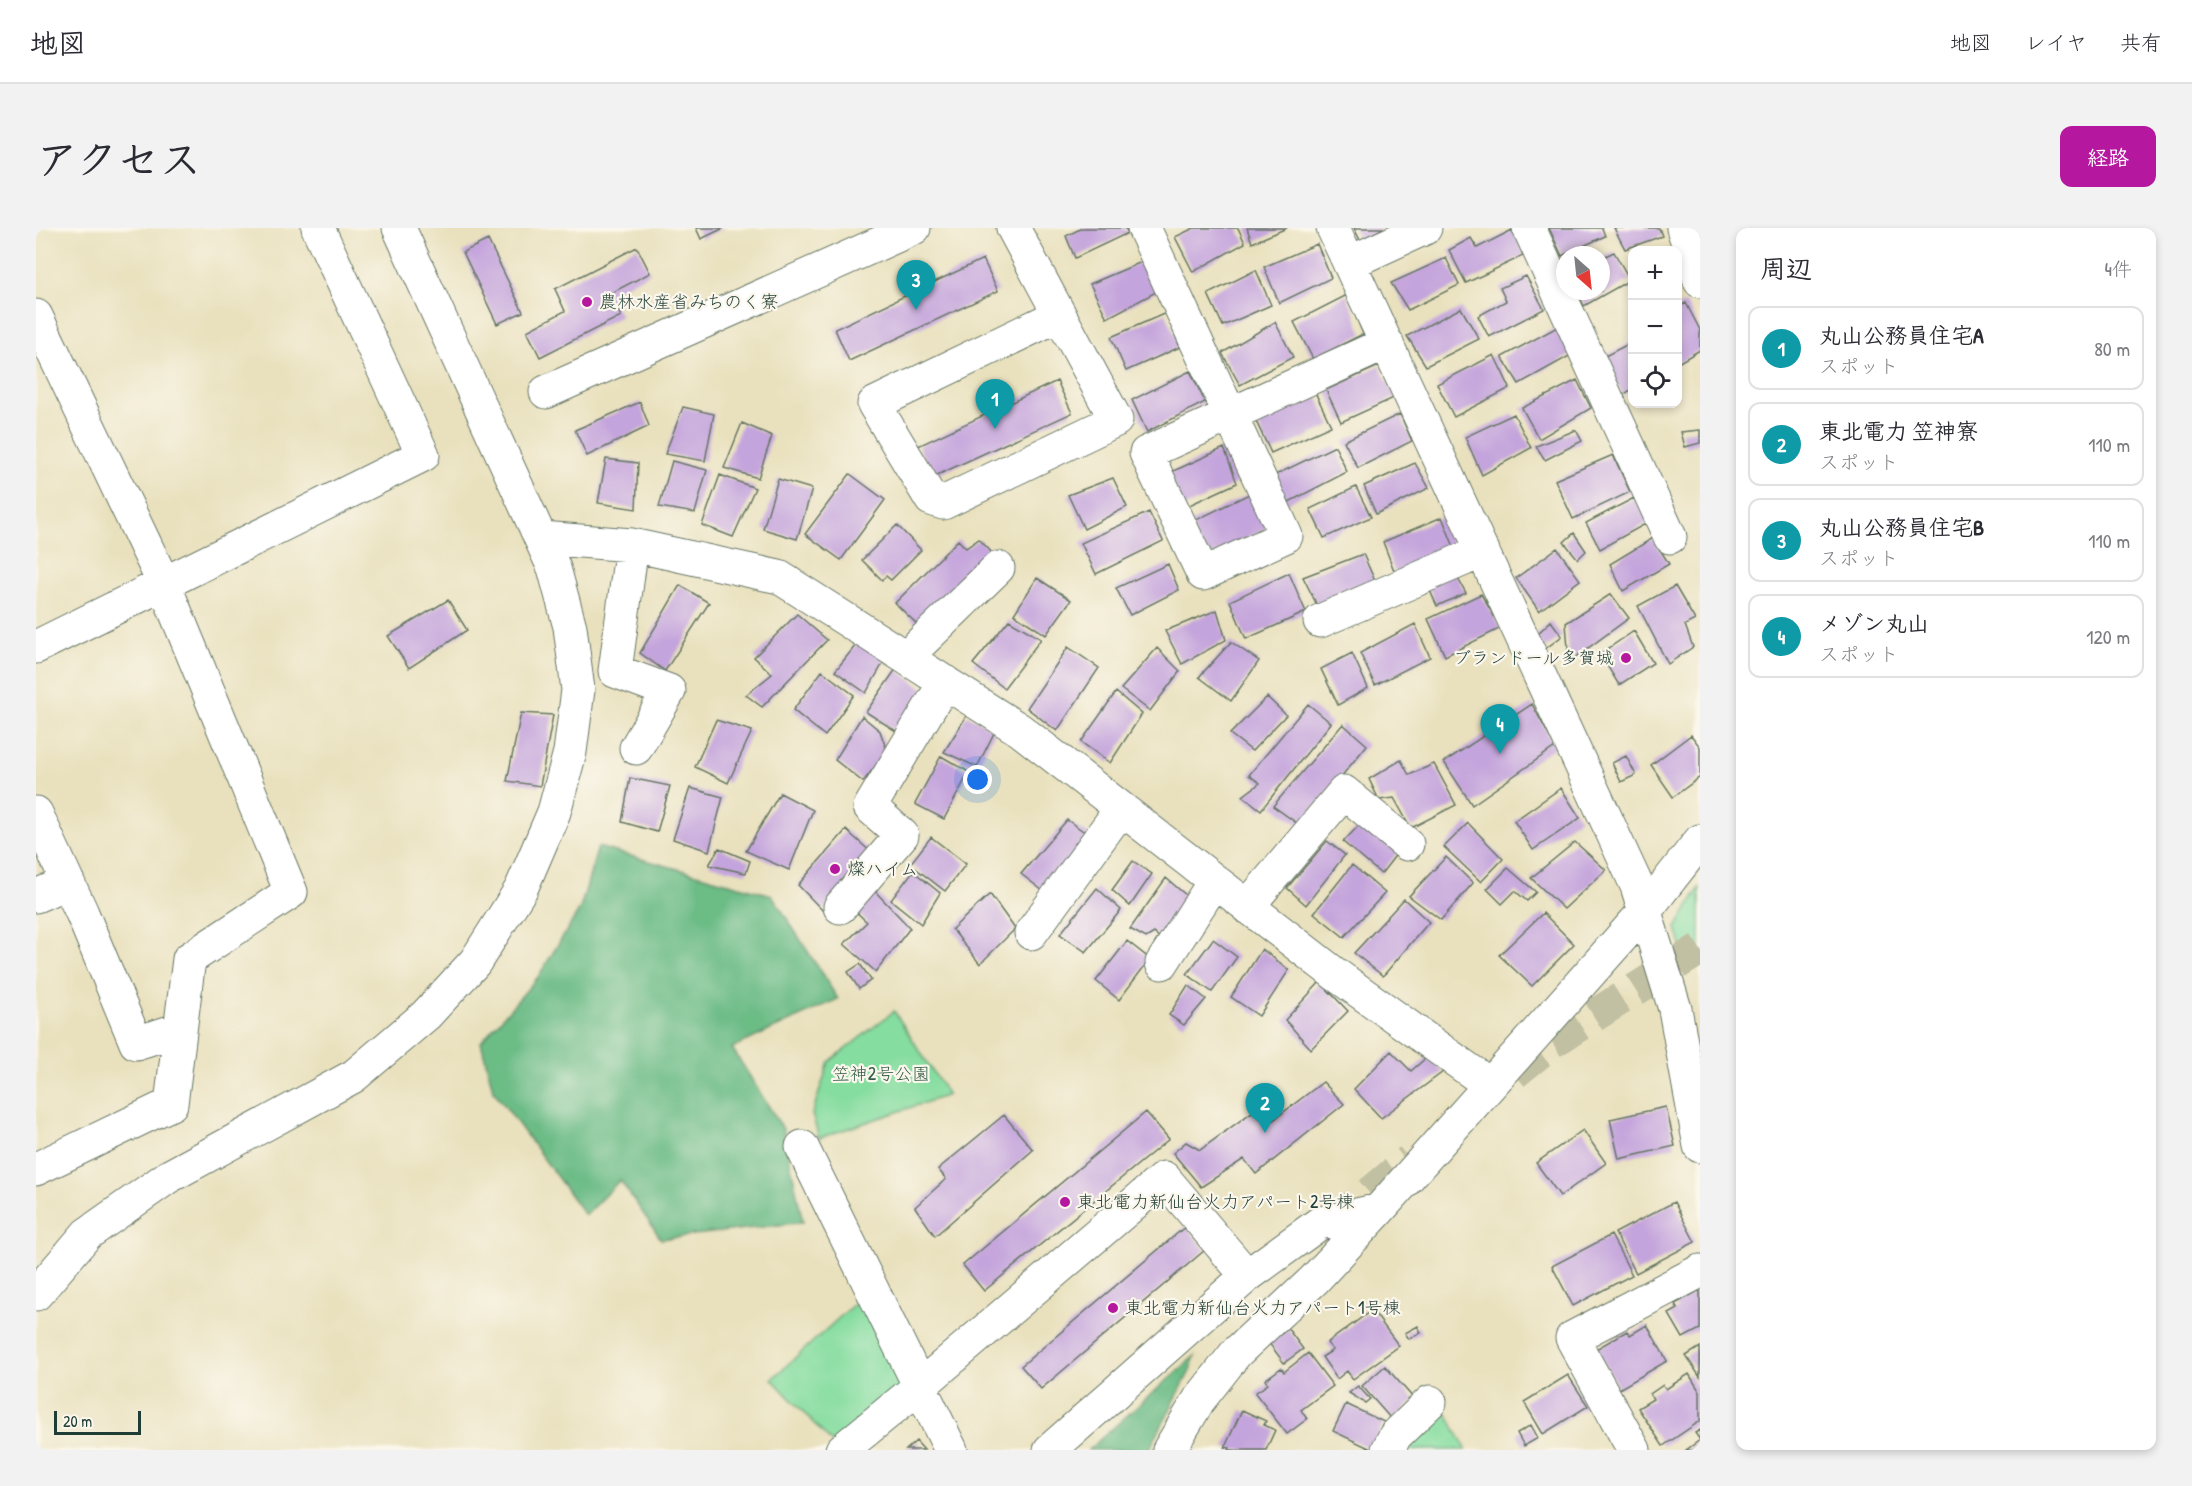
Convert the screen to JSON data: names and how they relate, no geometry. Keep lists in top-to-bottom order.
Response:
{
  "parks": ["笠神2号公園"],
  "places": [
    "農林水産省みちのく寮",
    "ブランドール多賀城",
    "燦ハイム",
    "東北電力新仙台火力アパート2号棟",
    "東北電力新仙台火力アパート1号棟"
  ],
  "scale_bar": "20 m",
  "north": "bottom right",
  "page": {
    "header": "地図",
    "nav": ["地図", "レイヤ", "共有"],
    "title": "アクセス",
    "buttons": "経路",
    "heading": ["周辺", "4件"],
    "map_buttons": ["+", "−"],
    "pins": [
      "3",
      "1",
      "4",
      "2"
    ],
    "list": [
      {
        "mark": "1",
        "name": "丸山公務員住宅A",
        "note": "スポット",
        "value": "80 m"
      },
      {
        "mark": "2",
        "name": "東北電力 笠神寮",
        "note": "スポット",
        "value": "110 m"
      },
      {
        "mark": "3",
        "name": "丸山公務員住宅B",
        "note": "スポット",
        "value": "110 m"
      },
      {
        "mark": "4",
        "name": "メゾン丸山",
        "note": "スポット",
        "value": "120 m"
      }
    ],
    "scale": "20 m"
  }
}
